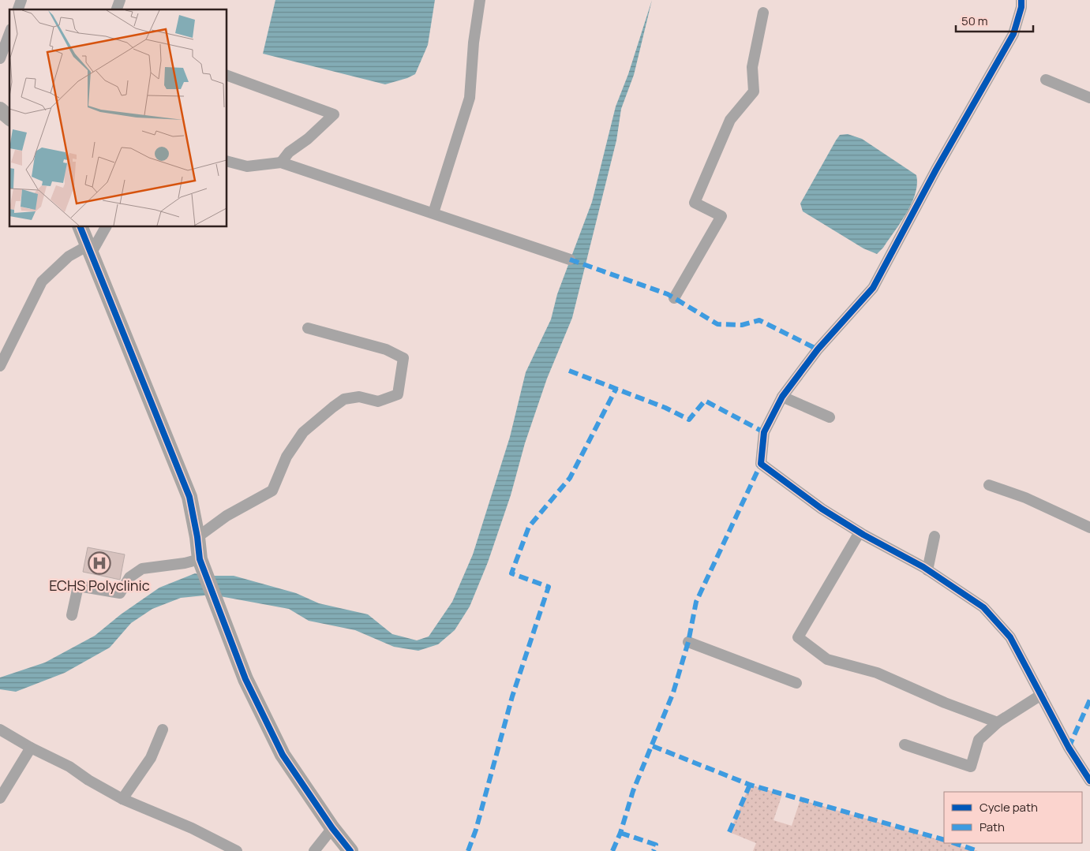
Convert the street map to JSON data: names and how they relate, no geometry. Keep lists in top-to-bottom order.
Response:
{
  "places": {
    "hospital": ["ECHS Polyclinic"]
  },
  "legend": ["Cycle path", "Path"],
  "scale_bar": "50 m"
}
